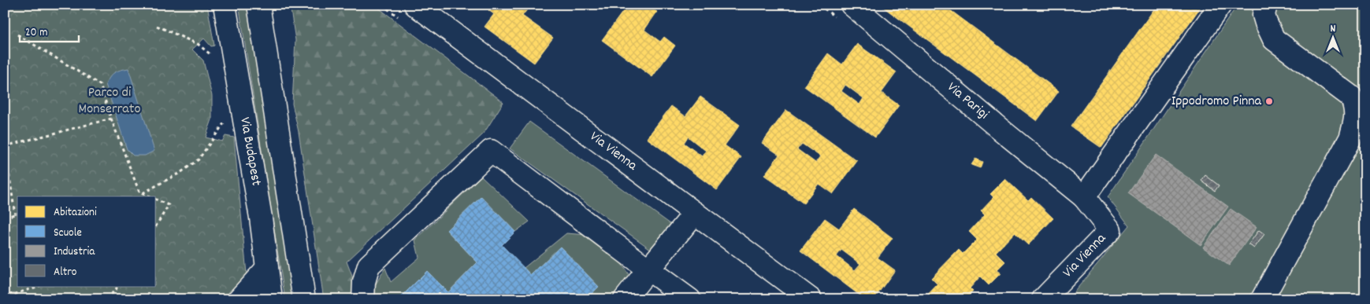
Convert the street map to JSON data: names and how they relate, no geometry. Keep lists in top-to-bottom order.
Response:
{
  "streets": {
    "street": ["Via Parigi", "Via Budapest", "Via Vienna"]
  },
  "crossings": [
    ["Via Parigi", "Via Vienna"]
  ],
  "parks": ["Parco di Monserrato"],
  "places": ["Ippodromo Pinna"],
  "legend": [
    "Abitazioni",
    "Scuole",
    "Industria",
    "Altro"
  ],
  "scale_bar": "20 m",
  "north": "top"
}
